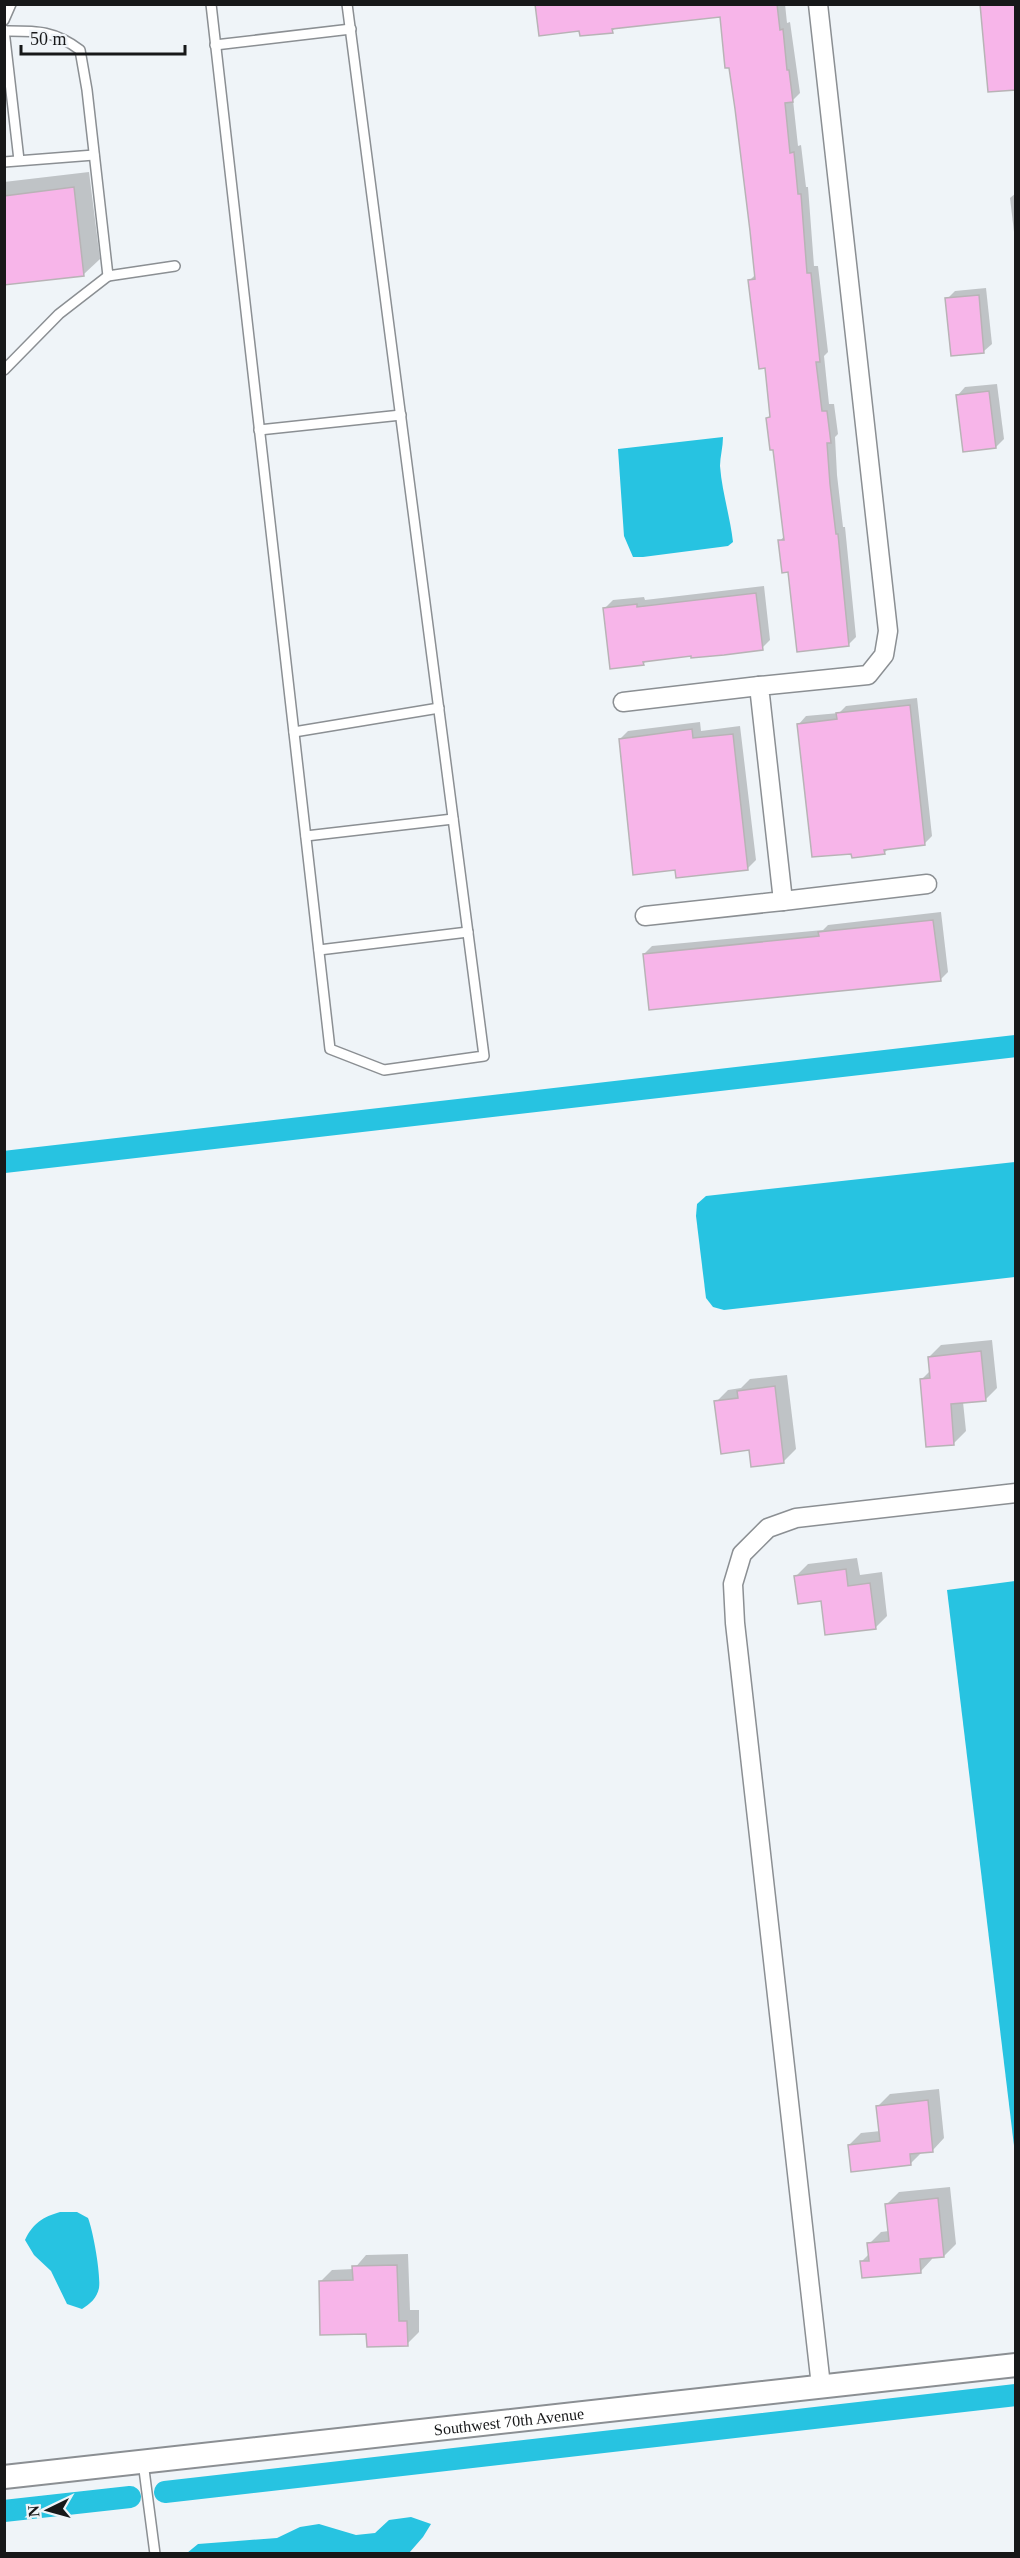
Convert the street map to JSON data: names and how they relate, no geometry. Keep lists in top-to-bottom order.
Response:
{
  "streets": {
    "street": ["Southwest 70th Avenue"]
  },
  "scale_bar": "50 m",
  "north": "left"
}
